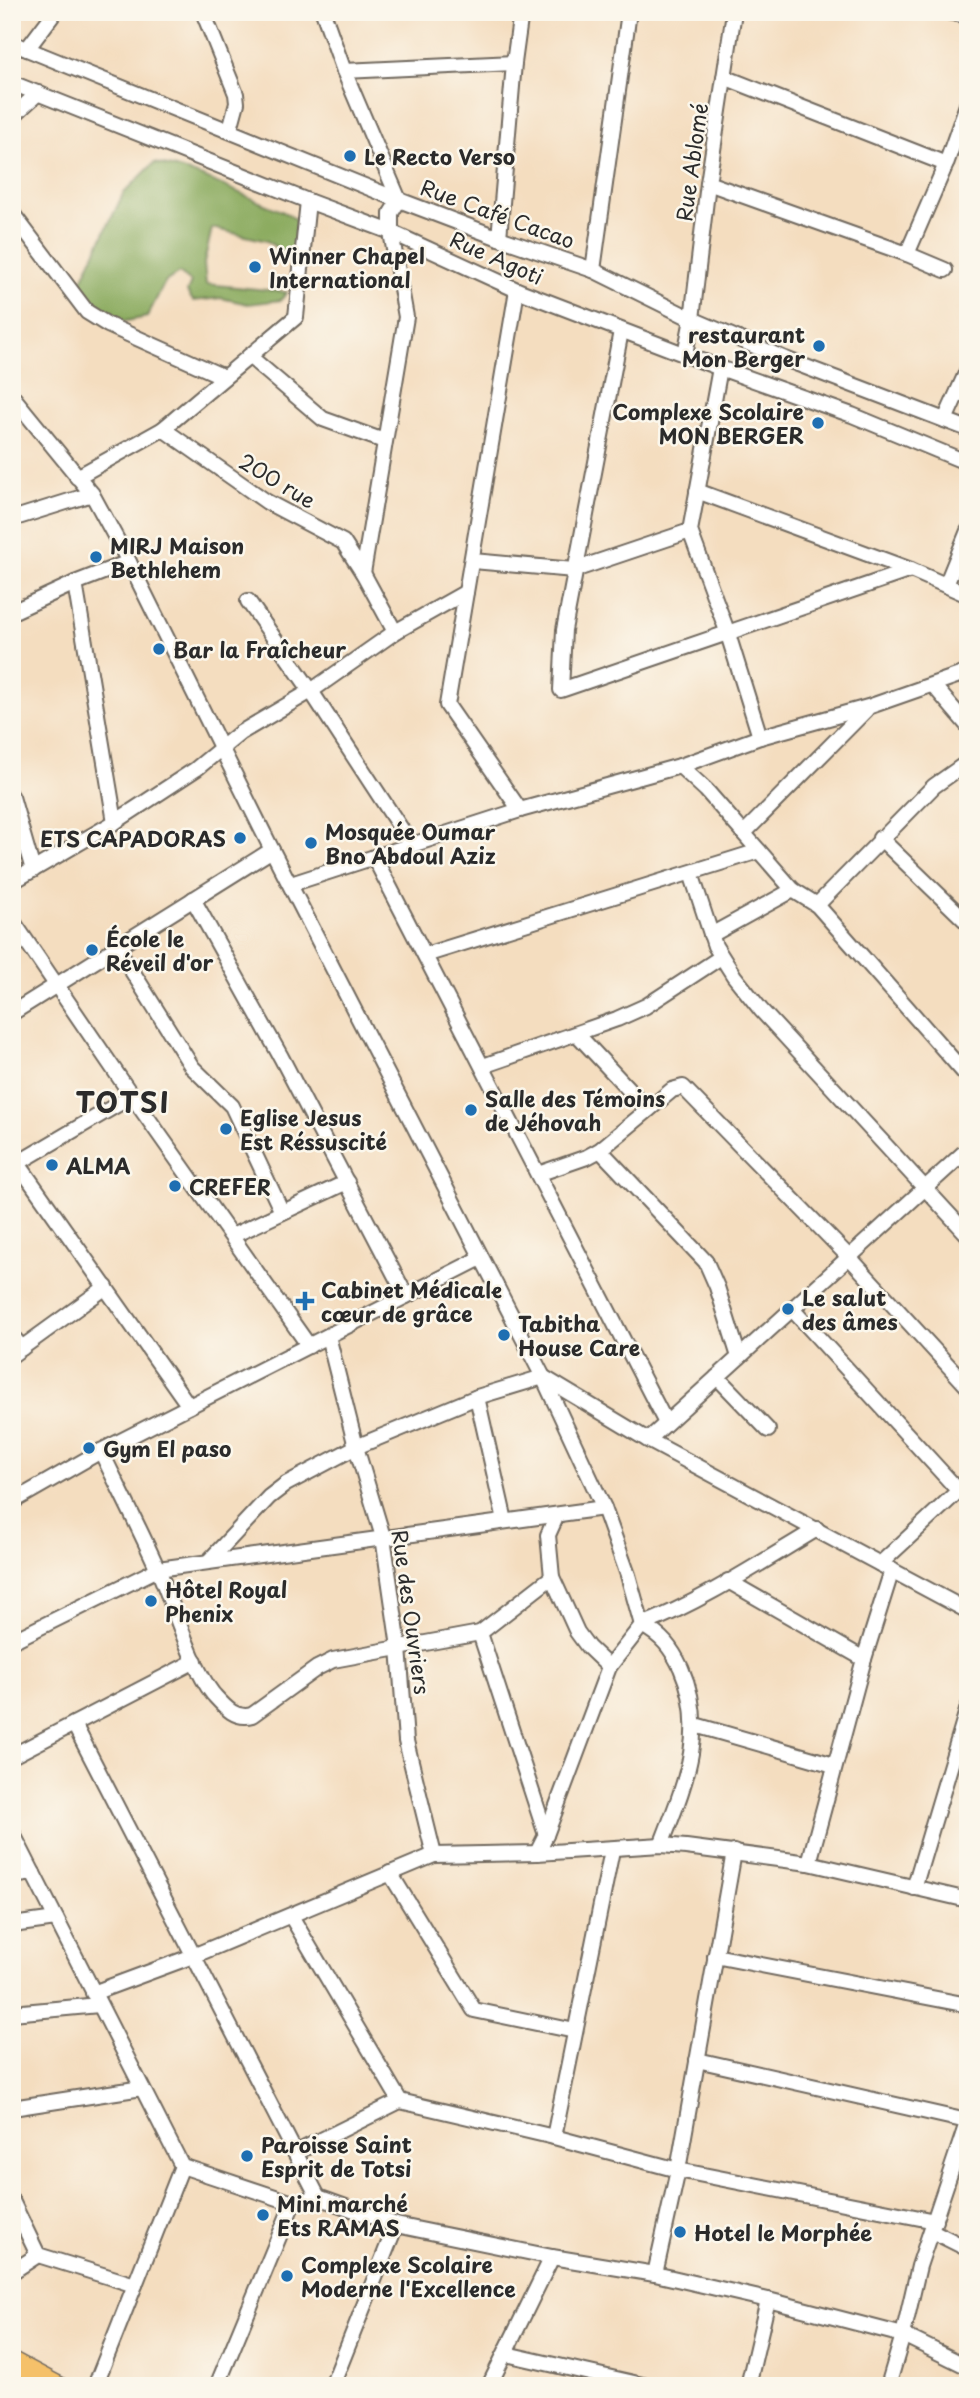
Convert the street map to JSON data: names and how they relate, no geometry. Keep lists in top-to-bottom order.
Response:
{
  "streets": {
    "street": [
      "Rue Ablomé",
      "Rue Café Cacao",
      "Rue Agoti",
      "200 rue",
      "Rue des Ouvriers"
    ]
  },
  "crossings": [
    ["Rue Ablomé", "Rue Café Cacao"],
    ["Rue Ablomé", "Rue Agoti"]
  ],
  "districts": ["TOTSI"],
  "places": {
    "other": [
      "Le Recto Verso",
      "Winner Chapel International",
      "restaurant Mon Berger",
      "Complexe Scolaire MON BERGER",
      "MIRJ Maison Bethlehem",
      "Bar la Fraîcheur",
      "ETS CAPADORAS",
      "Mosquée Oumar Bno Abdoul Aziz",
      "École le Réveil d'or",
      "Salle des Témoins de Jéhovah",
      "Eglise Jesus Est Réssuscité",
      "ALMA",
      "CREFER",
      "Le salut des âmes",
      "Tabitha House Care",
      "Gym El paso",
      "Hôtel Royal Phenix",
      "Paroisse Saint Esprit de Totsi",
      "Mini marché Ets RAMAS",
      "Hotel le Morphée",
      "Complexe Scolaire Moderne l'Excellence"
    ],
    "health": ["Cabinet Médicale cœur de grâce"]
  }
}
